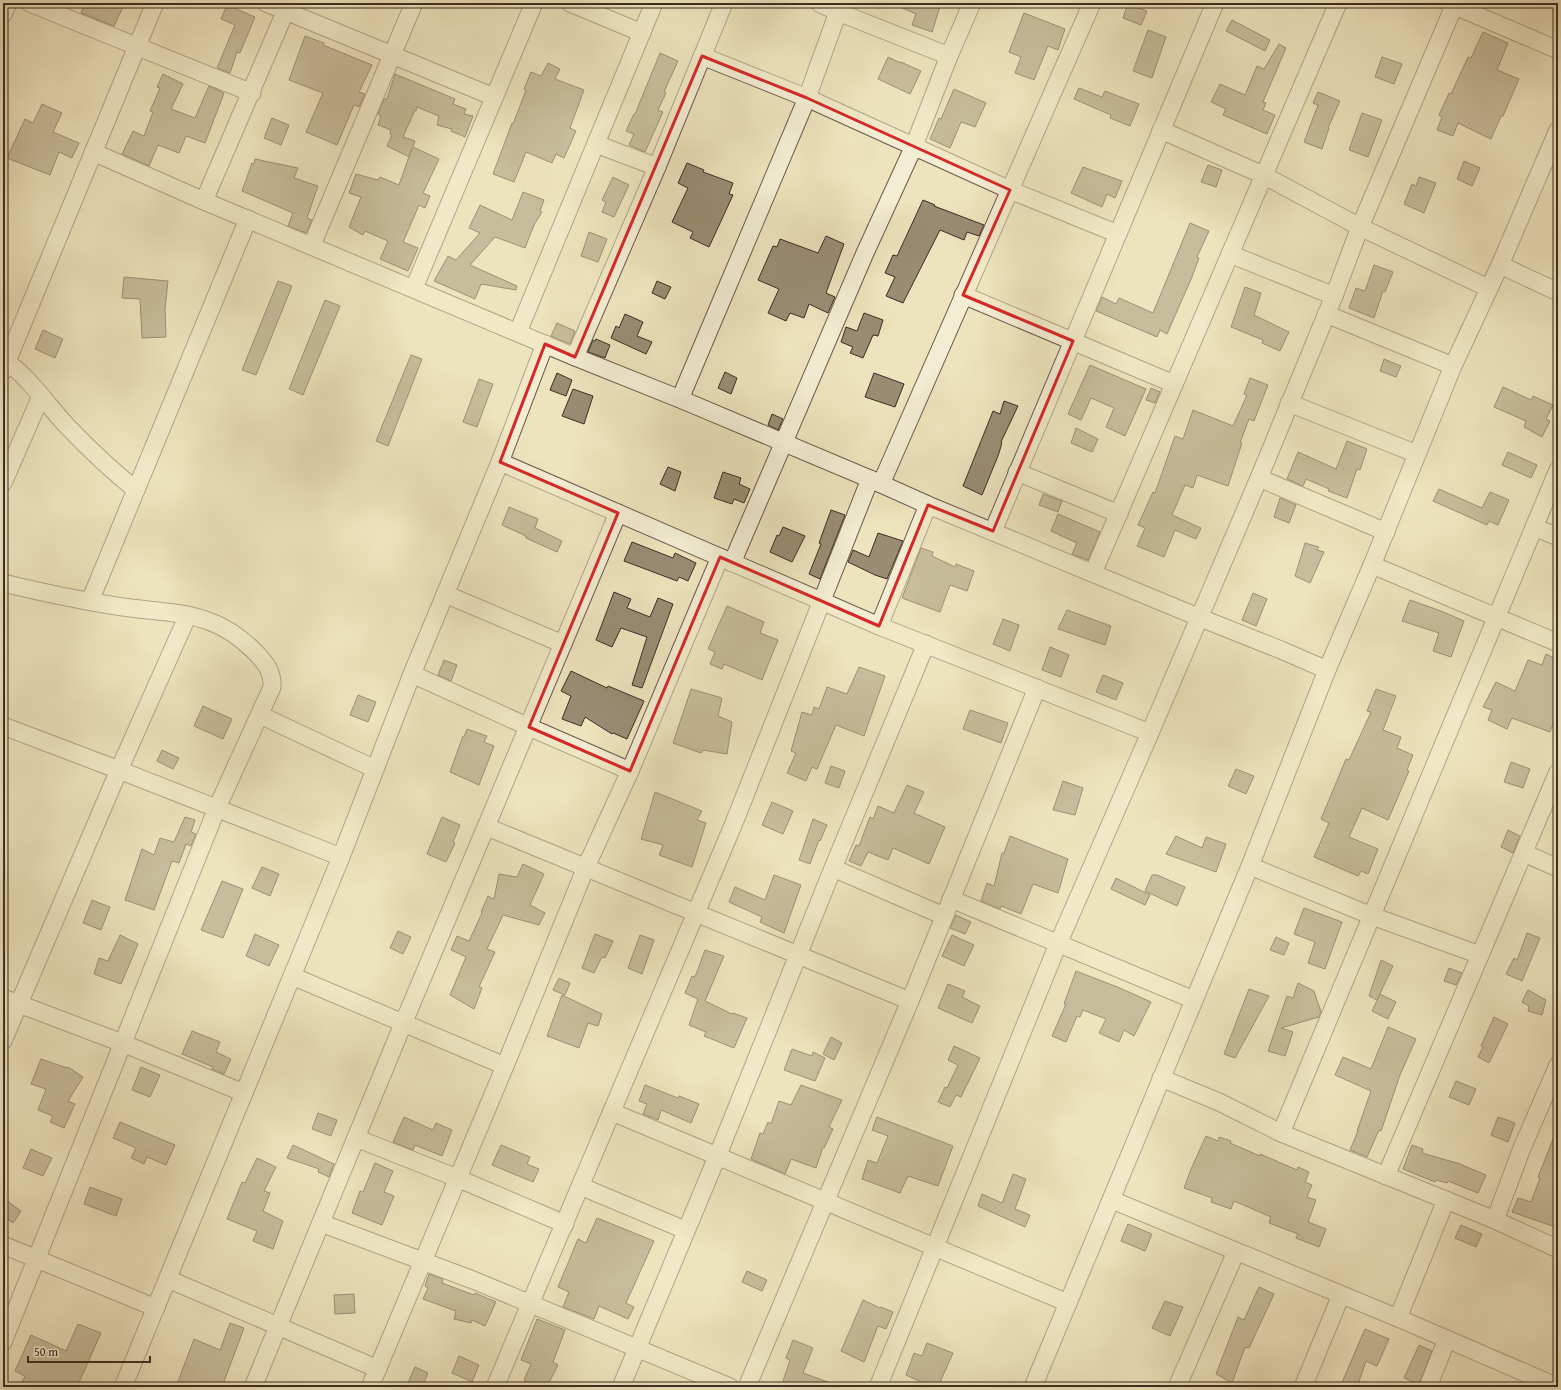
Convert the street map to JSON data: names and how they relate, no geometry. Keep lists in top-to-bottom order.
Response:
{
  "scale_bar": "50 m"
}
